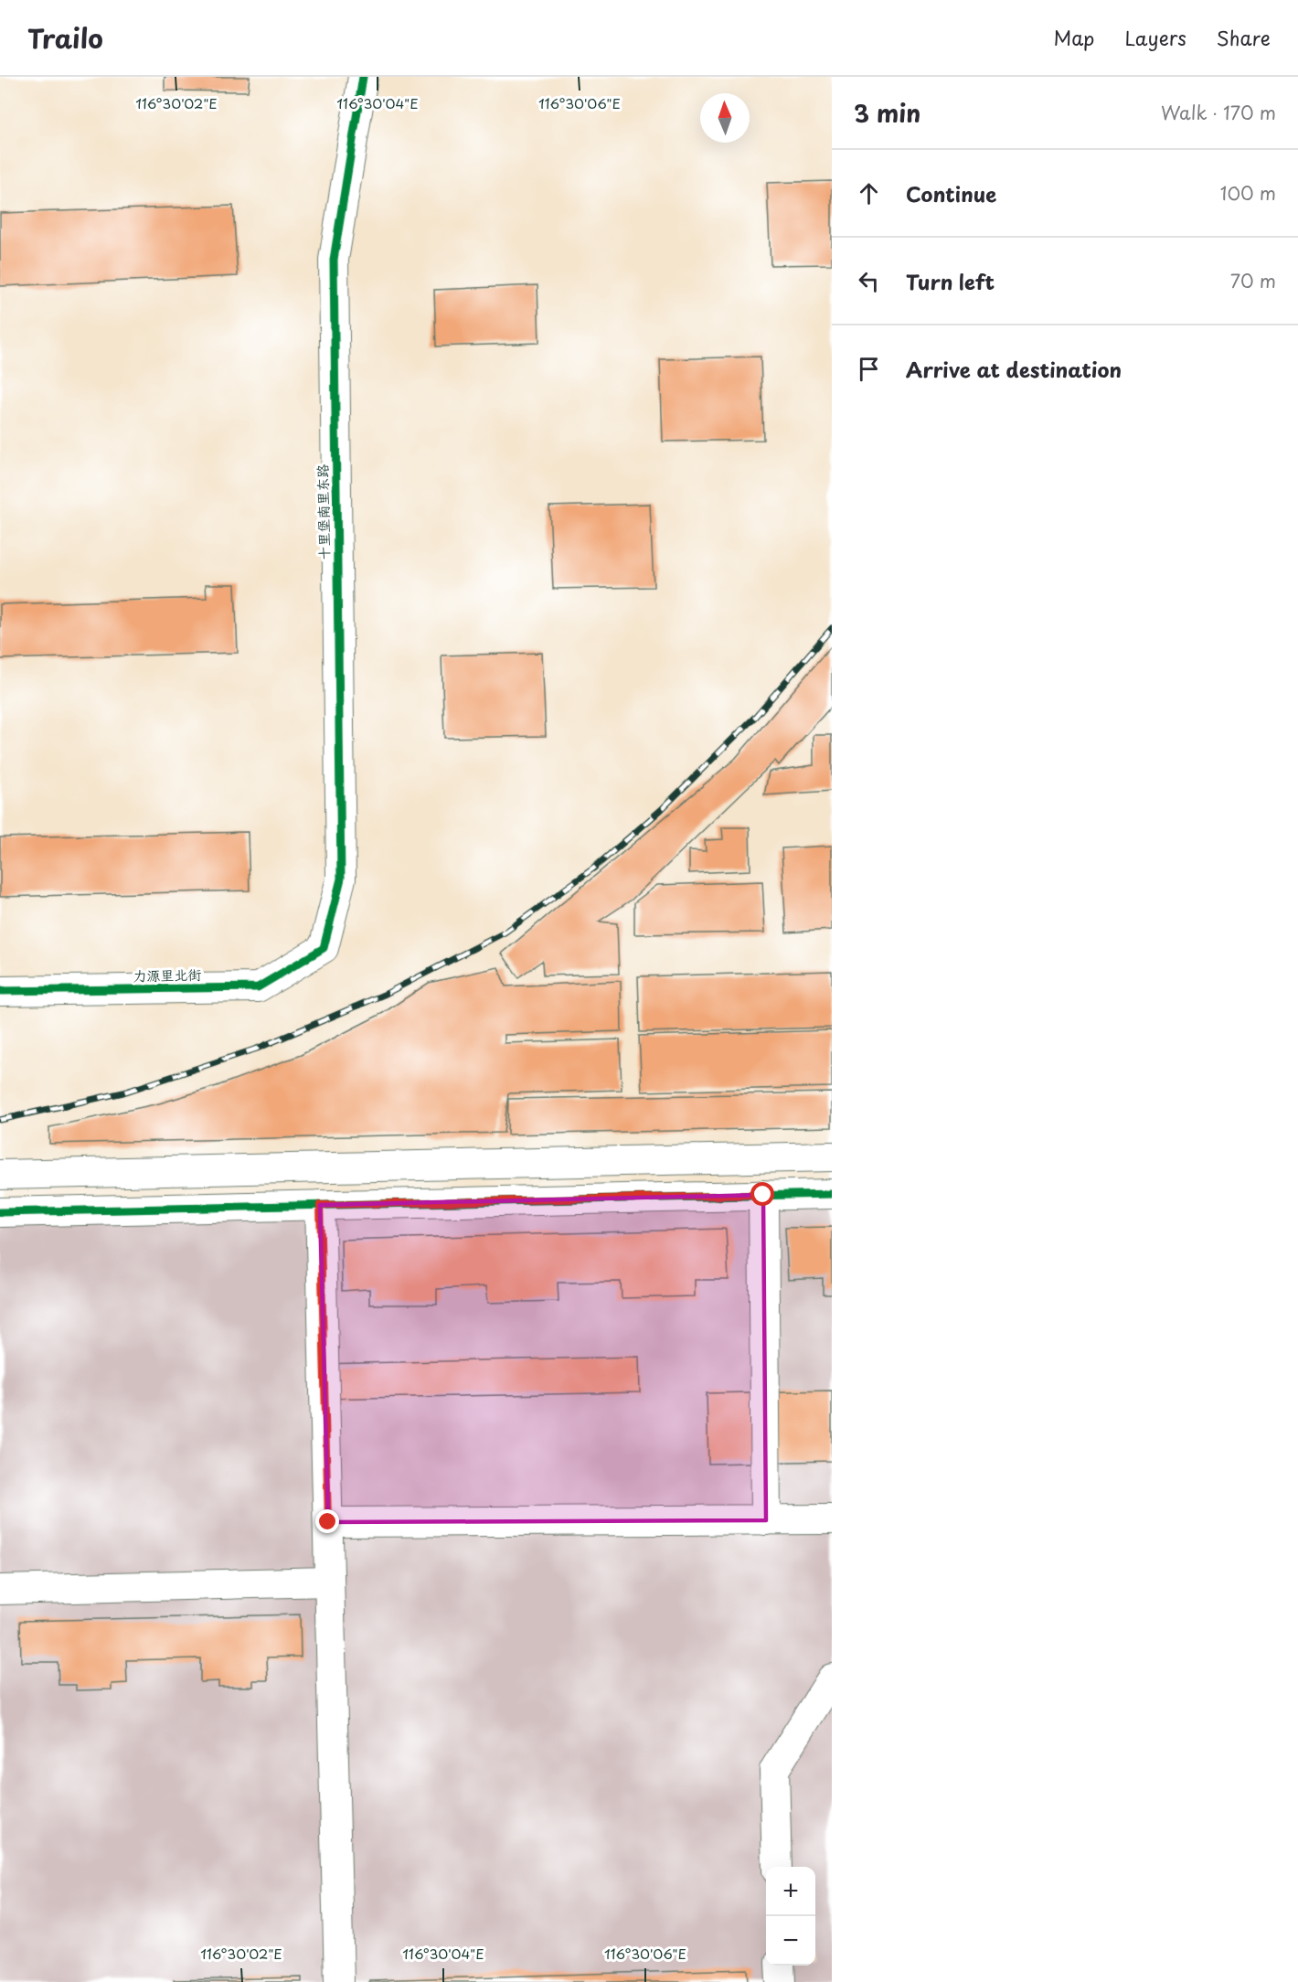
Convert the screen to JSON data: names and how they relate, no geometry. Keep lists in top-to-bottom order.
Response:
{
  "streets": {
    "street": ["十里堡南里东路", "力源里北街"]
  },
  "crossings": [
    ["十里堡南里东路", "力源里北街"]
  ],
  "north": "top",
  "page": {
    "header": "Trailo",
    "nav": ["Map", "Layers", "Share"],
    "heading": ["3 min", "Walk · 170 m"],
    "list": [
      ["Continue", "100 m"],
      ["Turn left", "70 m"],
      "Arrive at destination"
    ],
    "map_buttons": ["+", "−"]
  },
  "coordinates": ["116°30'02\"E", "116°30'04\"E", "116°30'06\"E"]
}
